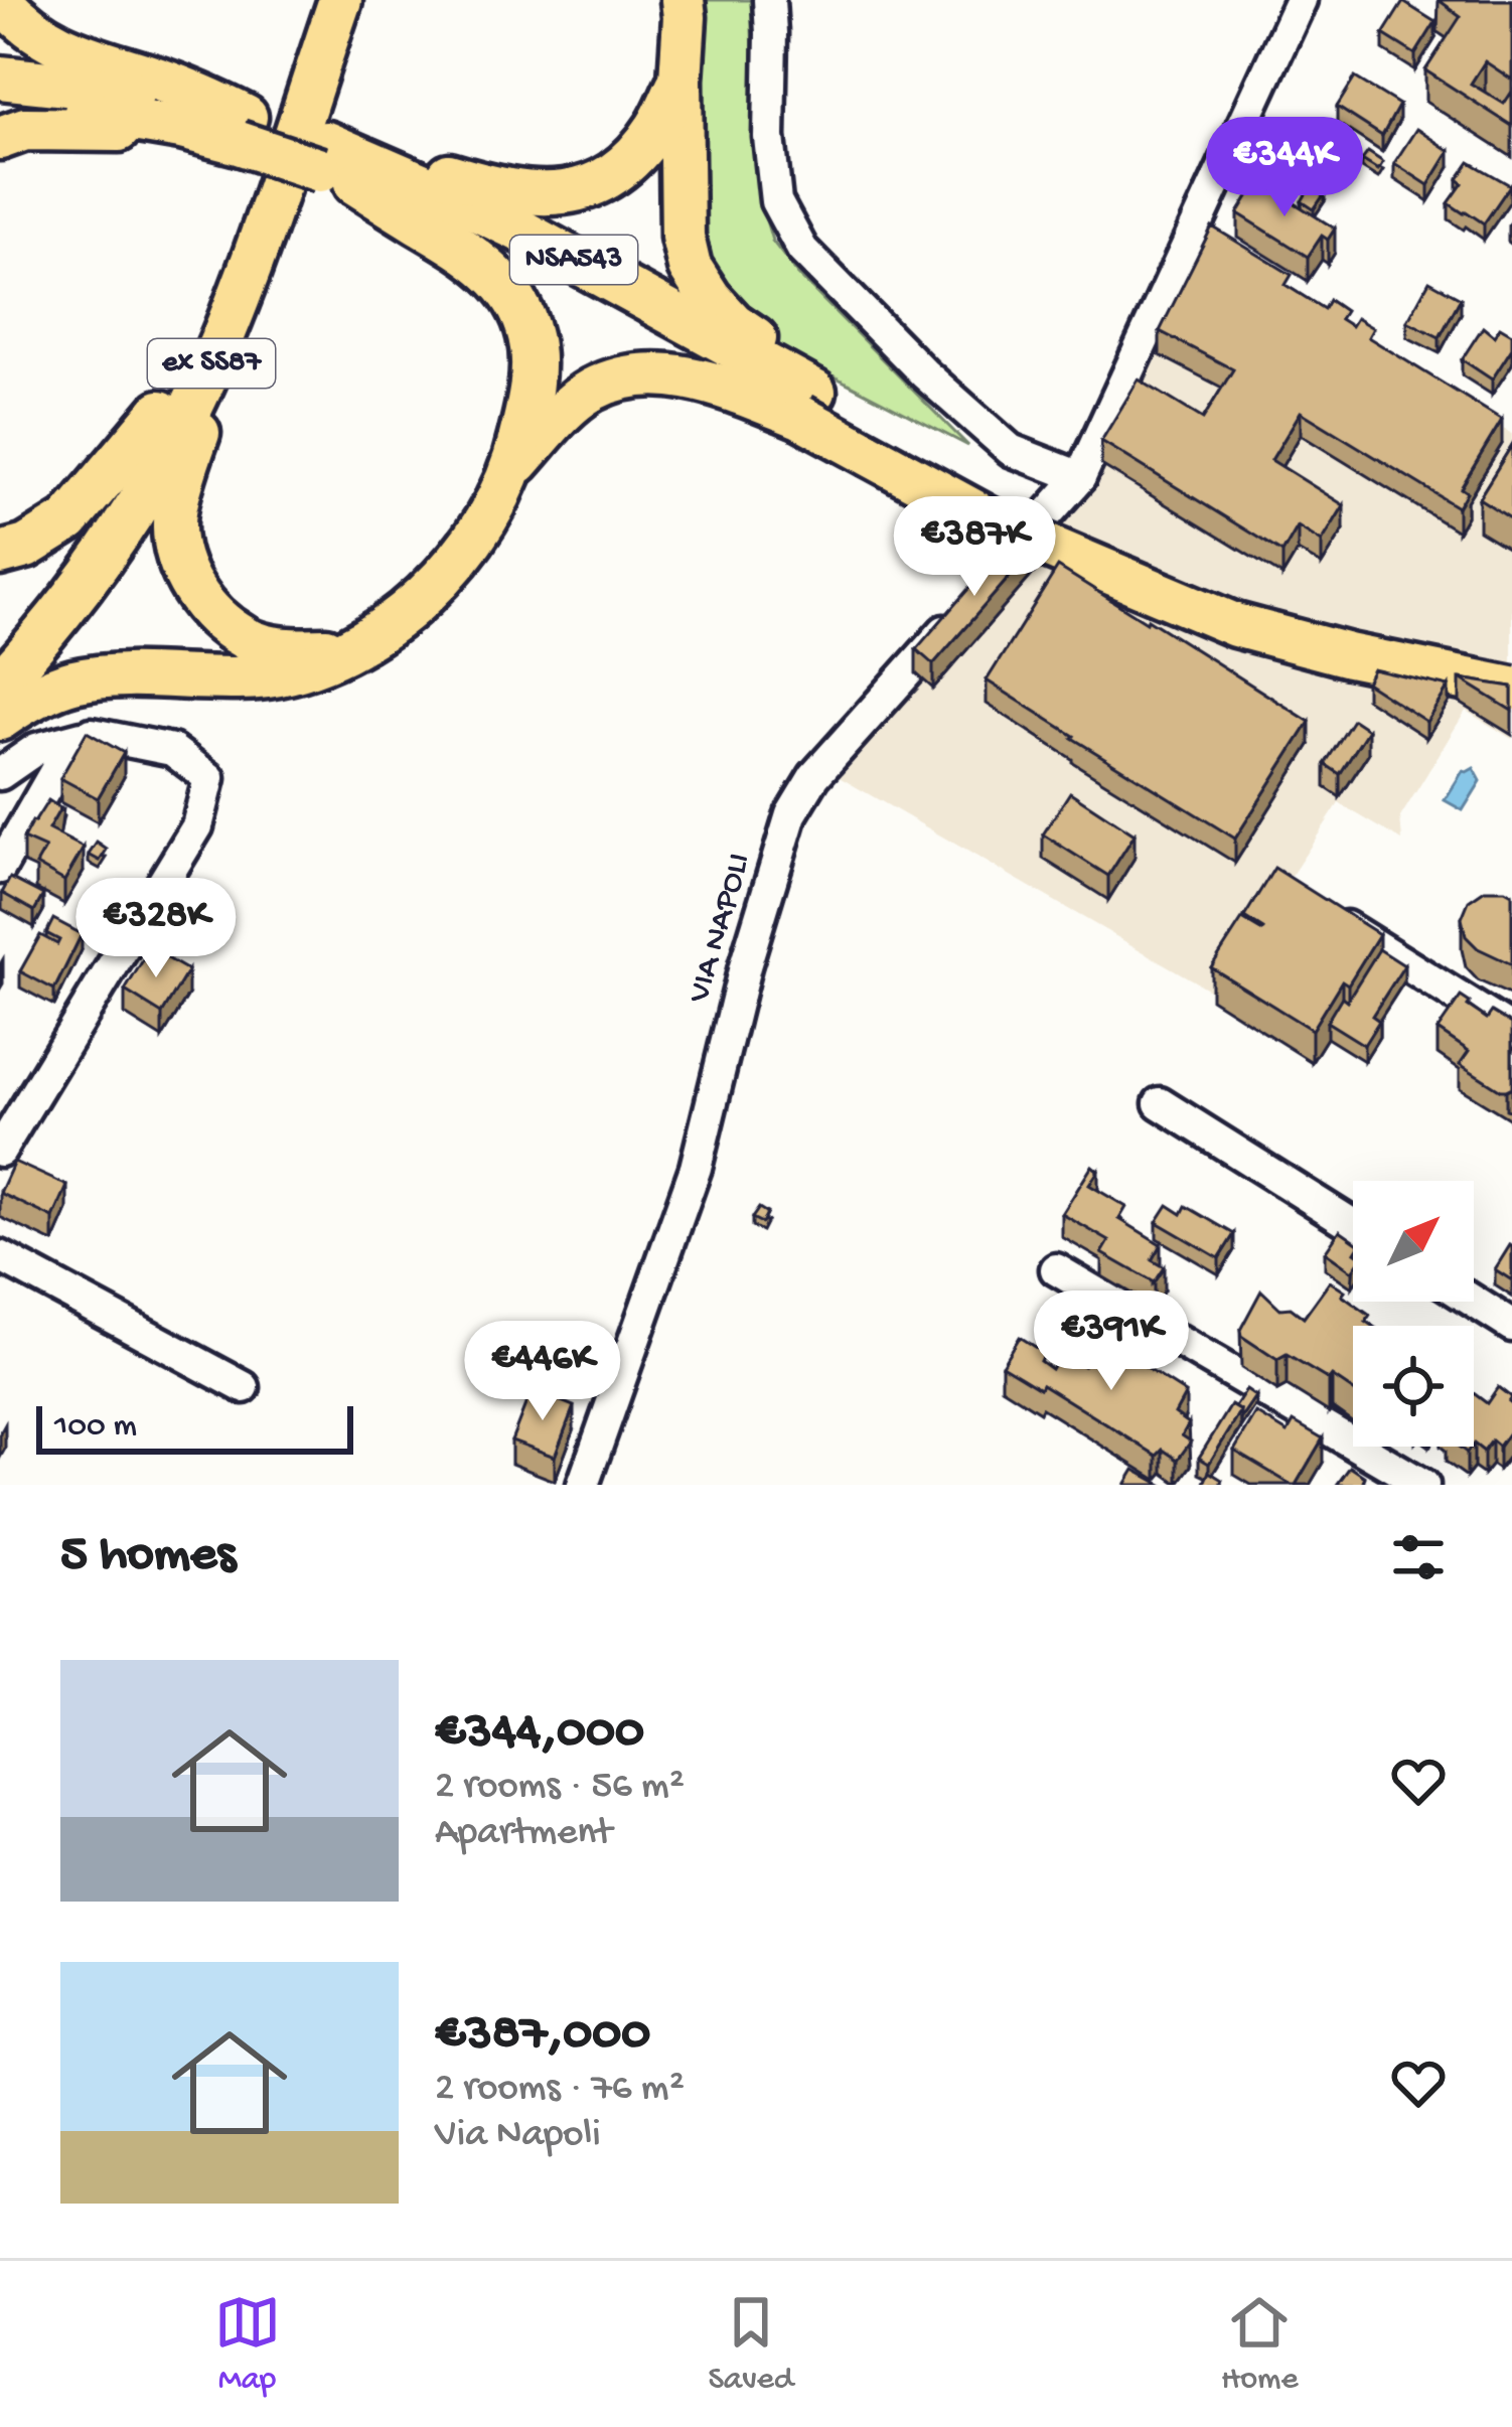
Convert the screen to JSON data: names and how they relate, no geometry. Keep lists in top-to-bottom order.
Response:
{
  "streets": {
    "highway": ["NSA543", "ex SS87"],
    "street": ["VIA NAPOLI"]
  },
  "scale_bar": "100 m",
  "north": "top right",
  "page": {
    "price": [
      "€344K",
      "€387K",
      "€328K",
      "€391K",
      "€446K"
    ],
    "scale": "100 m",
    "heading": "5 homes",
    "list": [
      {
        "name": "€344,000",
        "note": "2 rooms · 56 m² · Apartment"
      },
      {
        "name": "€387,000",
        "note": "2 rooms · 76 m² · Via Napoli"
      }
    ],
    "tabs": ["Map", "Saved", "Home"]
  }
}
